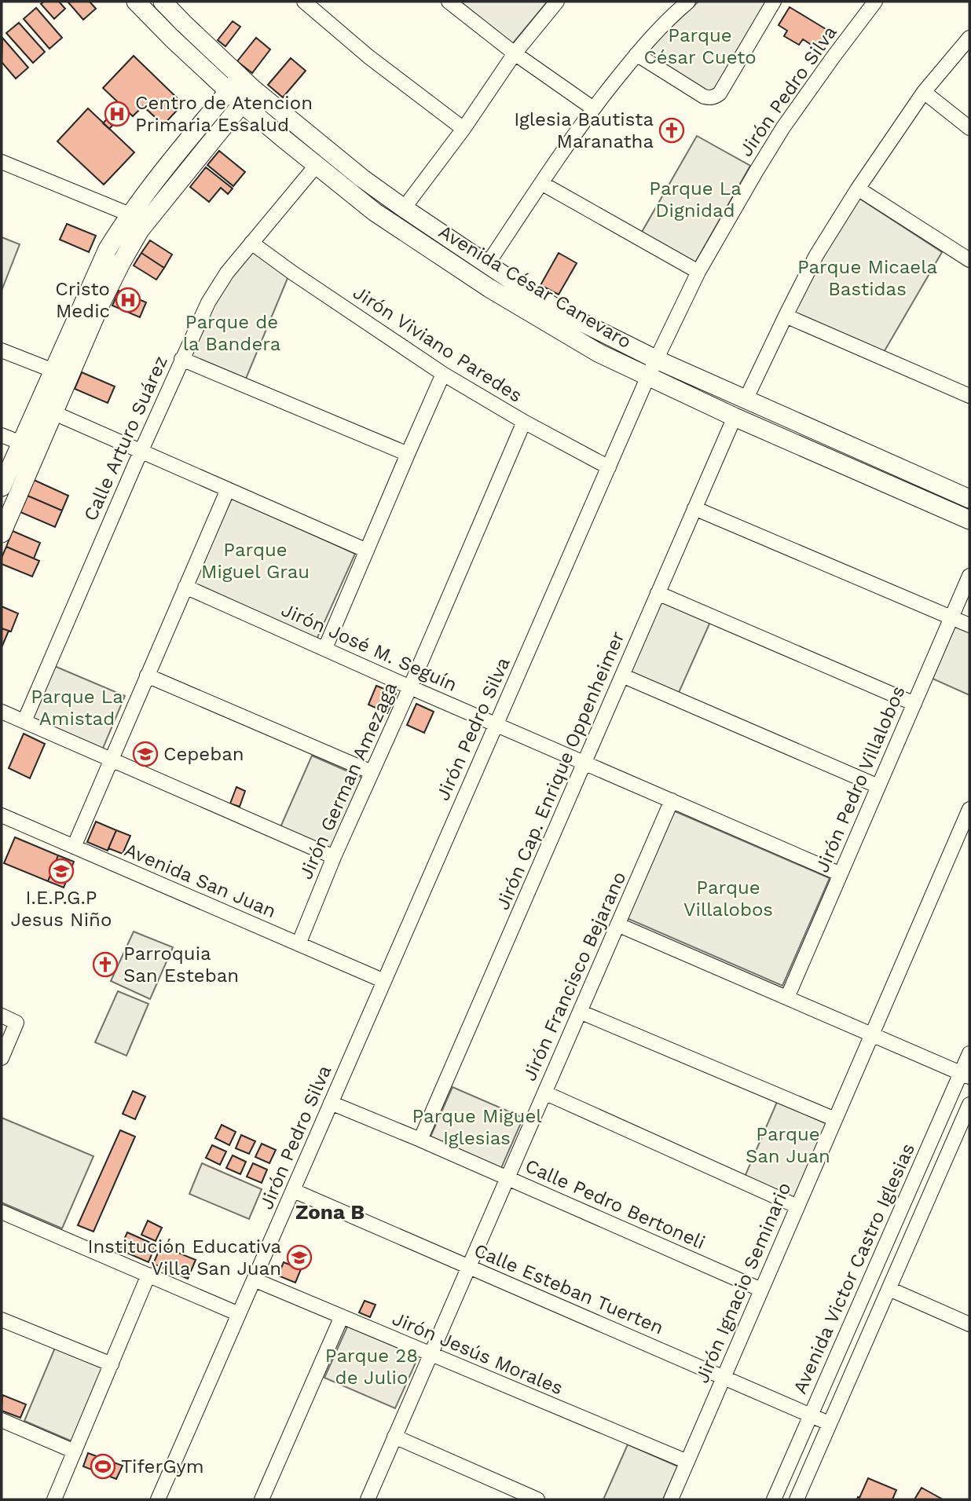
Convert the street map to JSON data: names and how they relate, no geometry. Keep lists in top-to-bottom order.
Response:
{
  "streets": {
    "main road": ["Avenida César Canevaro"],
    "street": [
      "Jirón Pedro Silva",
      "Jirón Viviano Paredes",
      "Calle Arturo Suárez",
      "Jirón José M. Seguín",
      "Jirón Cap. Enrique Oppenheimer",
      "Jirón Pedro Villalobos",
      "Jirón German Amezaga",
      "Avenida San Juan",
      "Jirón Francisco Bejarano",
      "Calle Pedro Bertoneli",
      "Avenida Victor Castro Iglesias",
      "Jirón Ignacio Seminario",
      "Calle Esteban Tuerten",
      "Jirón Jesús Morales"
    ]
  },
  "crossings": [
    ["Jirón Pedro Silva", "Avenida César Canevaro"],
    ["Jirón Pedro Silva", "Jirón Viviano Paredes"],
    ["Jirón Pedro Silva", "Jirón José M. Seguín"],
    ["Jirón Pedro Silva", "Avenida San Juan"],
    ["Jirón Pedro Silva", "Calle Pedro Bertoneli"],
    ["Jirón Pedro Silva", "Calle Esteban Tuerten"],
    ["Jirón Pedro Silva", "Jirón Jesús Morales"],
    ["Avenida César Canevaro", "Calle Arturo Suárez"],
    ["Avenida César Canevaro", "Jirón Cap. Enrique Oppenheimer"],
    ["Jirón Viviano Paredes", "Calle Arturo Suárez"],
    ["Jirón Viviano Paredes", "Jirón German Amezaga"],
    ["Jirón José M. Seguín", "Jirón Cap. Enrique Oppenheimer"],
    ["Jirón José M. Seguín", "Jirón Pedro Villalobos"],
    ["Jirón José M. Seguín", "Jirón German Amezaga"],
    ["Jirón José M. Seguín", "Jirón Francisco Bejarano"],
    ["Jirón Cap. Enrique Oppenheimer", "Calle Pedro Bertoneli"],
    ["Jirón German Amezaga", "Avenida San Juan"],
    ["Jirón Francisco Bejarano", "Calle Pedro Bertoneli"],
    ["Jirón Francisco Bejarano", "Calle Esteban Tuerten"],
    ["Jirón Francisco Bejarano", "Jirón Jesús Morales"],
    ["Calle Pedro Bertoneli", "Jirón Ignacio Seminario"],
    ["Avenida Victor Castro Iglesias", "Calle Esteban Tuerten"],
    ["Jirón Ignacio Seminario", "Calle Esteban Tuerten"],
    ["Jirón Ignacio Seminario", "Jirón Jesús Morales"]
  ],
  "districts": ["Zona B"],
  "parks": [
    "Parque César Cueto",
    "Parque La Dignidad",
    "Parque Micaela Bastidas",
    "Parque de la Bandera",
    "Parque Miguel Grau",
    "Parque La Amistad",
    "Parque Villalobos",
    "Parque Miguel Iglesias",
    "Parque San Juan",
    "Parque 28 de Julio"
  ],
  "places": {
    "hospital": ["Centro de Atencion Primaria Essalud", "Cristo Medic"],
    "church": ["Iglesia Bautista Maranatha", "Parroquia San Esteban"],
    "school or university": ["Cepeban", "I.E.P.G.P Jesus Niño", "Institución Educativa Villa San Juan"],
    "sports": ["TiferGym"]
  }
}
